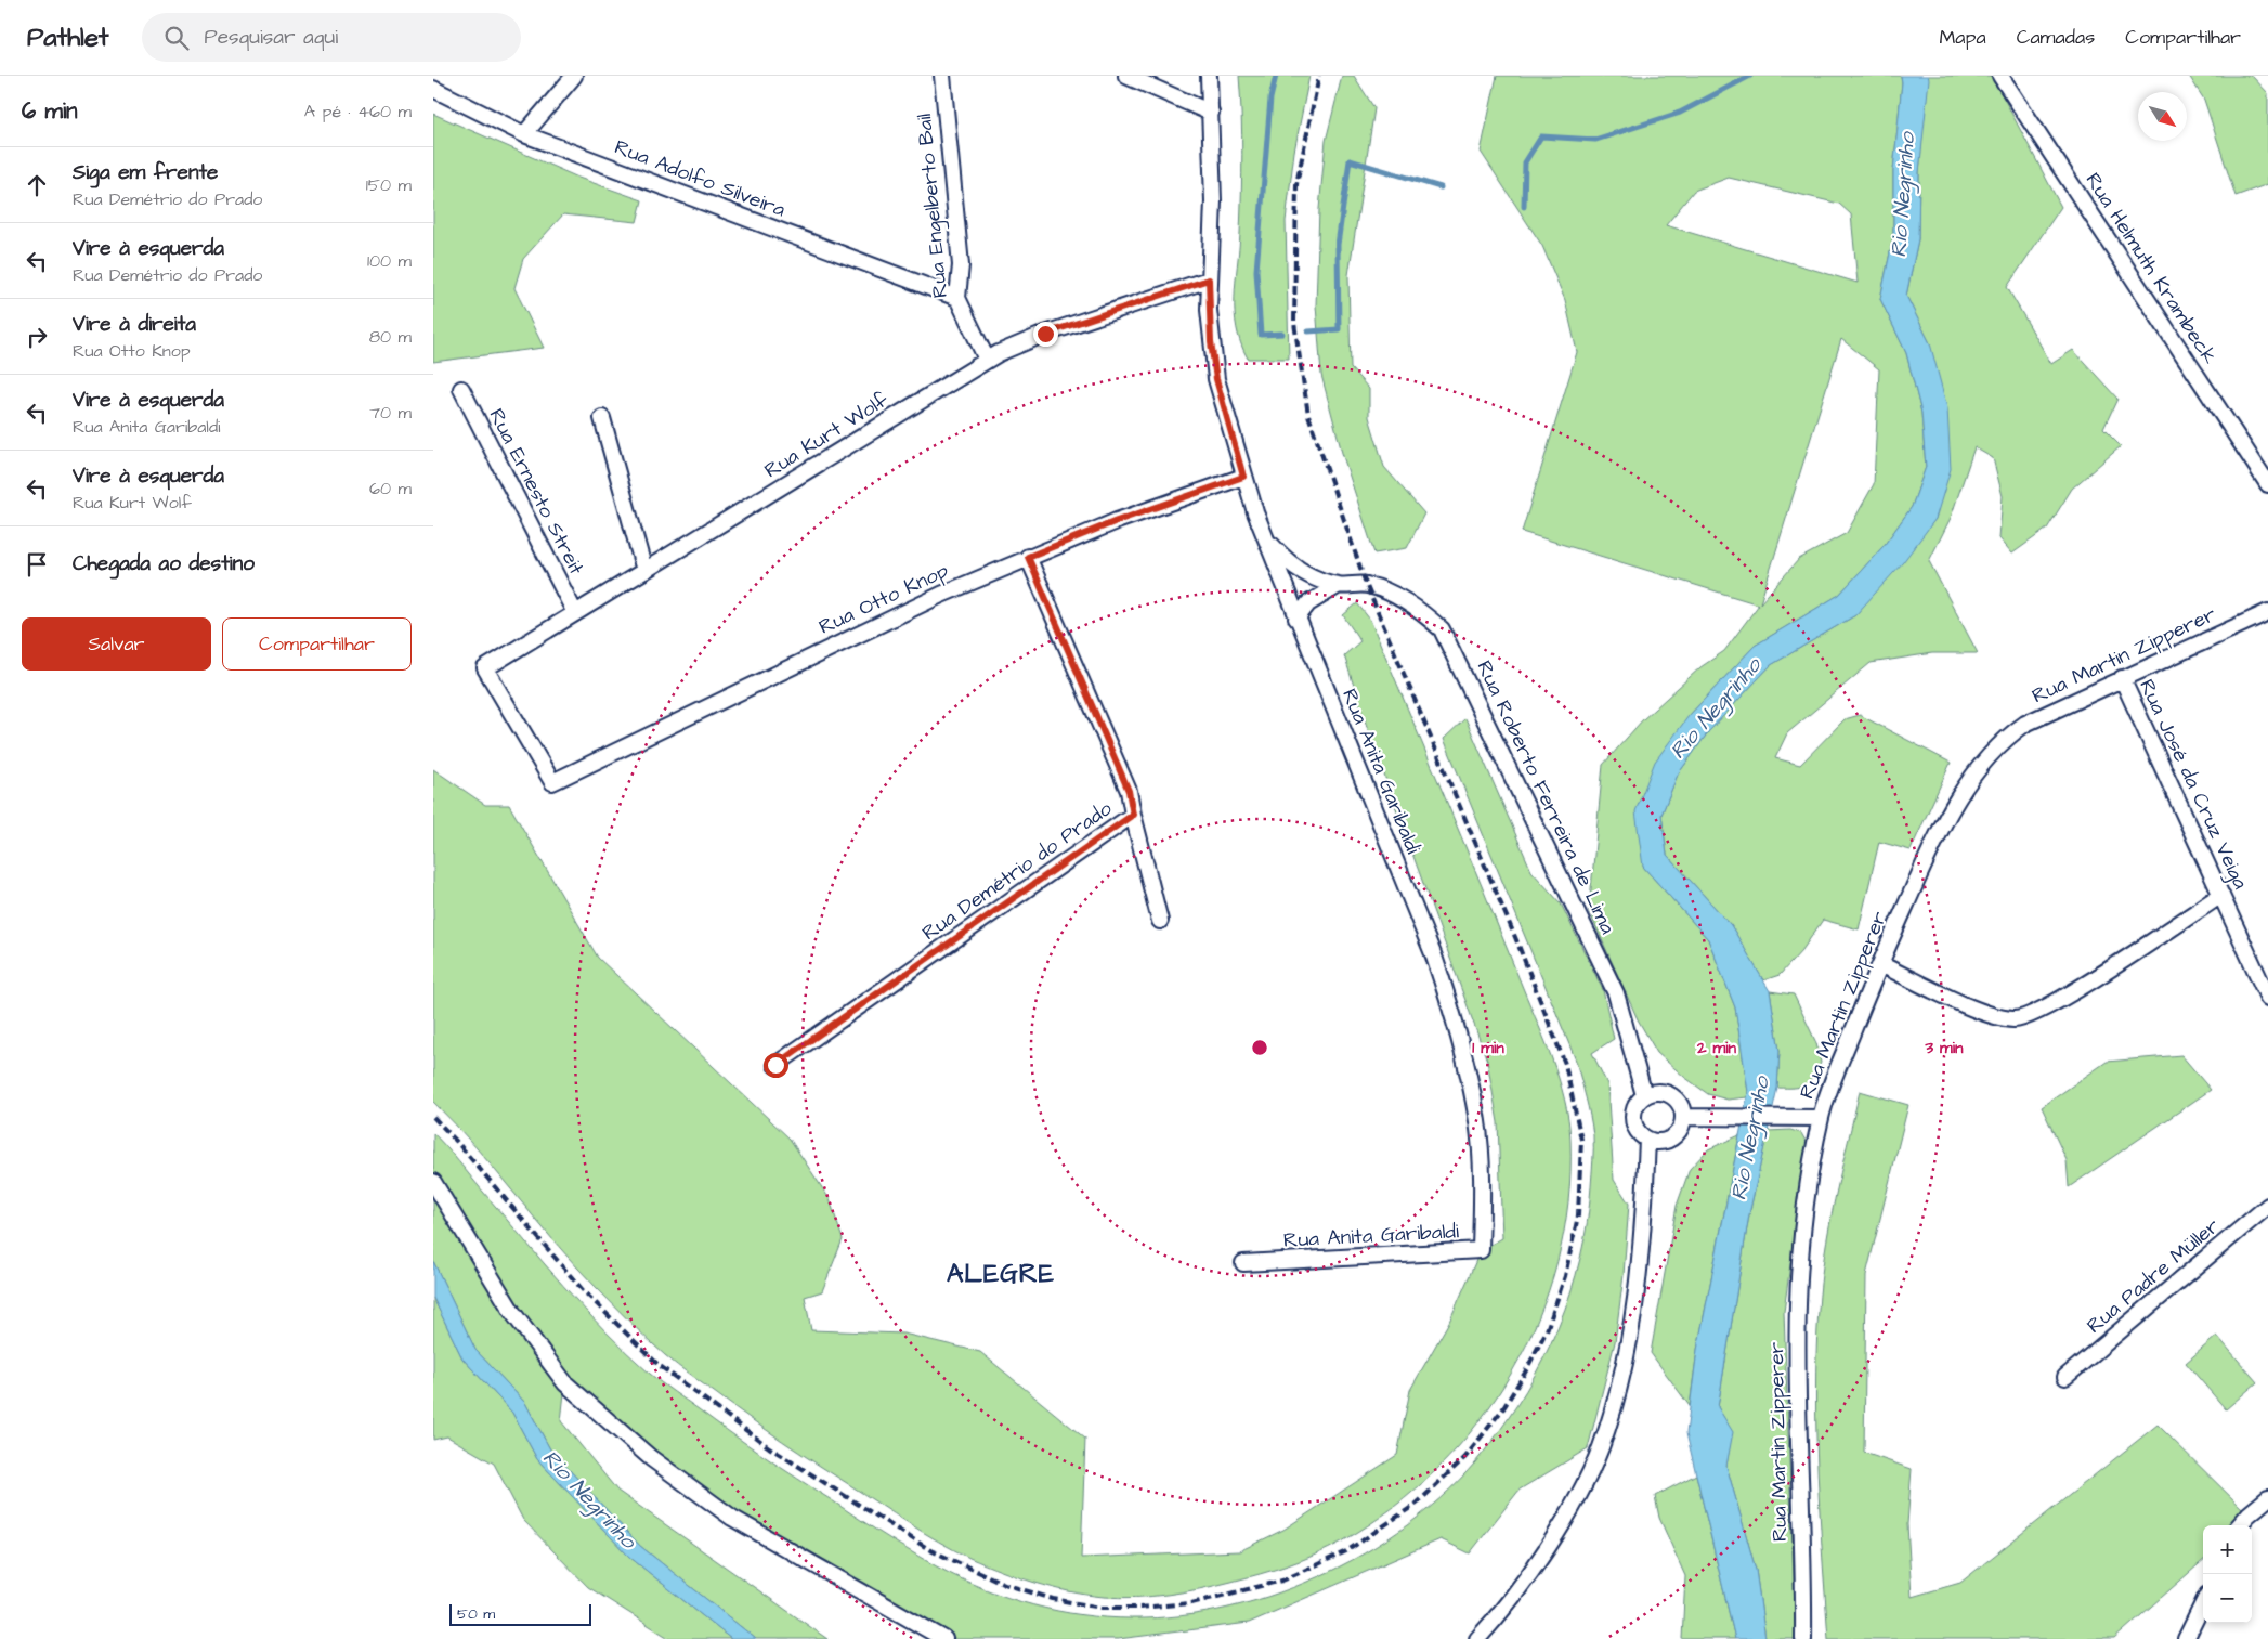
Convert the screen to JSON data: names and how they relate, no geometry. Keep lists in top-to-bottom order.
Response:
{
  "streets": {
    "street": [
      "Rua Adolfo Silveira",
      "Rua Engelberto Bail",
      "Rua Helmuth Krambeck",
      "Rua Kurt Wolf",
      "Rua Ernesto Streit",
      "Rua Otto Knop",
      "Rua Martin Zipperer",
      "Rua Anita Garibaldi",
      "Rua José da Cruz Veiga",
      "Rua Roberto Ferreira de Lima",
      "Rua Demétrio do Prado",
      "Rua Padre Müller"
    ]
  },
  "crossings": [
    ["Rua Adolfo Silveira", "Rua Engelberto Bail"],
    ["Rua Engelberto Bail", "Rua Kurt Wolf"],
    ["Rua Kurt Wolf", "Rua Ernesto Streit"],
    ["Rua Kurt Wolf", "Rua Otto Knop"],
    ["Rua Kurt Wolf", "Rua Anita Garibaldi"],
    ["Rua Otto Knop", "Rua Anita Garibaldi"],
    ["Rua Otto Knop", "Rua Demétrio do Prado"],
    ["Rua Martin Zipperer", "Rua José da Cruz Veiga"],
    ["Rua Anita Garibaldi", "Rua Roberto Ferreira de Lima"]
  ],
  "districts": ["ALEGRE"],
  "water": ["Rio Negrinho"],
  "scale_bar": "50 m",
  "north": "bottom right",
  "page": {
    "header": "Pathlet",
    "search": "Pesquisar aqui",
    "nav": ["Mapa", "Camadas", "Compartilhar"],
    "heading": ["6 min", "A pé · 460 m"],
    "list": [
      ["Siga em frente", "Rua Demétrio do Prado", "150 m"],
      ["Vire à esquerda", "Rua Demétrio do Prado", "100 m"],
      ["Vire à direita", "Rua Otto Knop", "80 m"],
      ["Vire à esquerda", "Rua Anita Garibaldi", "70 m"],
      ["Vire à esquerda", "Rua Kurt Wolf", "60 m"],
      "Chegada ao destino"
    ],
    "buttons": ["Salvar", "Compartilhar"],
    "map_buttons": ["+", "−"],
    "scale": "50 m"
  },
  "rings": ["1 min", "2 min", "3 min"]
}
